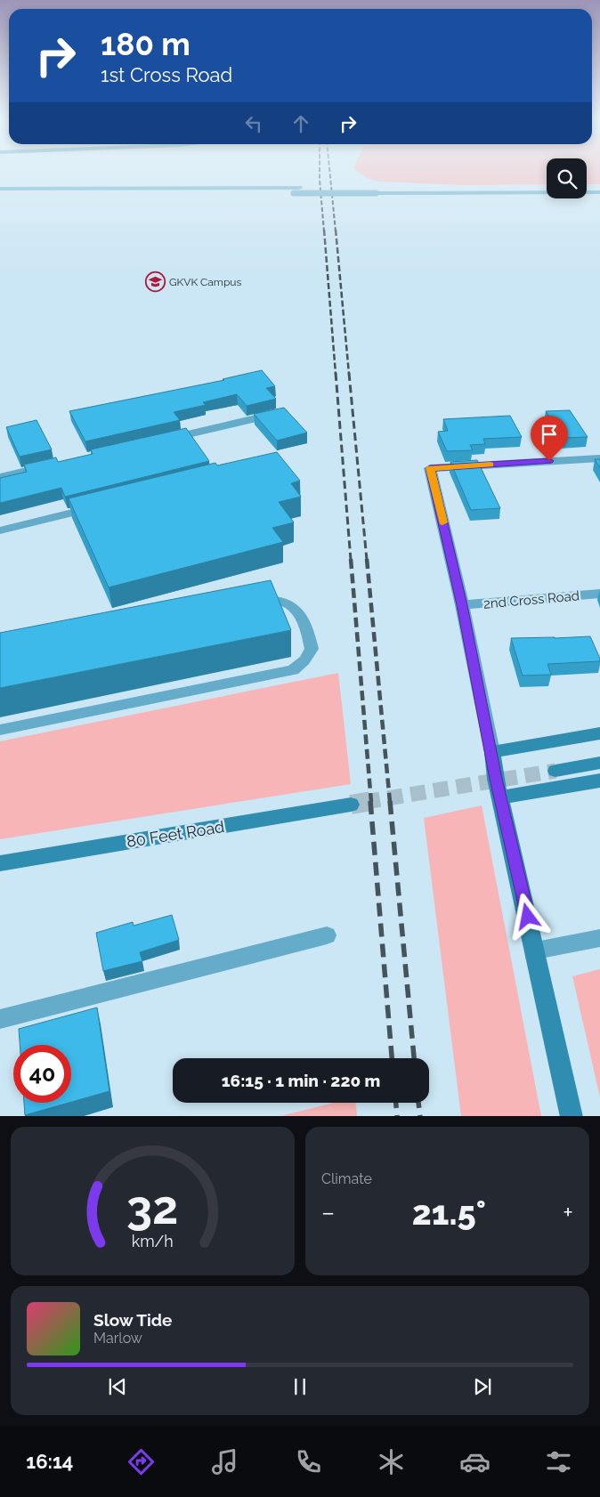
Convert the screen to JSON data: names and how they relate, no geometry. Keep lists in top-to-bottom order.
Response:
{
  "streets": {
    "main road": ["80 Feet Road"],
    "street": ["2nd Cross Road"]
  },
  "places": {
    "school or university": ["GKVK Campus"]
  },
  "page": {
    "turn": ["180 m", "1st Cross Road"],
    "limit": "40",
    "trip": "16:15 · 1 min · 220 m",
    "tile": "Climate",
    "heat": ["−", "21.5°", "+"],
    "song": ["Slow Tide", "Marlow"],
    "tabs": "16:14",
    "gauge": ["32", "km/h"]
  }
}
